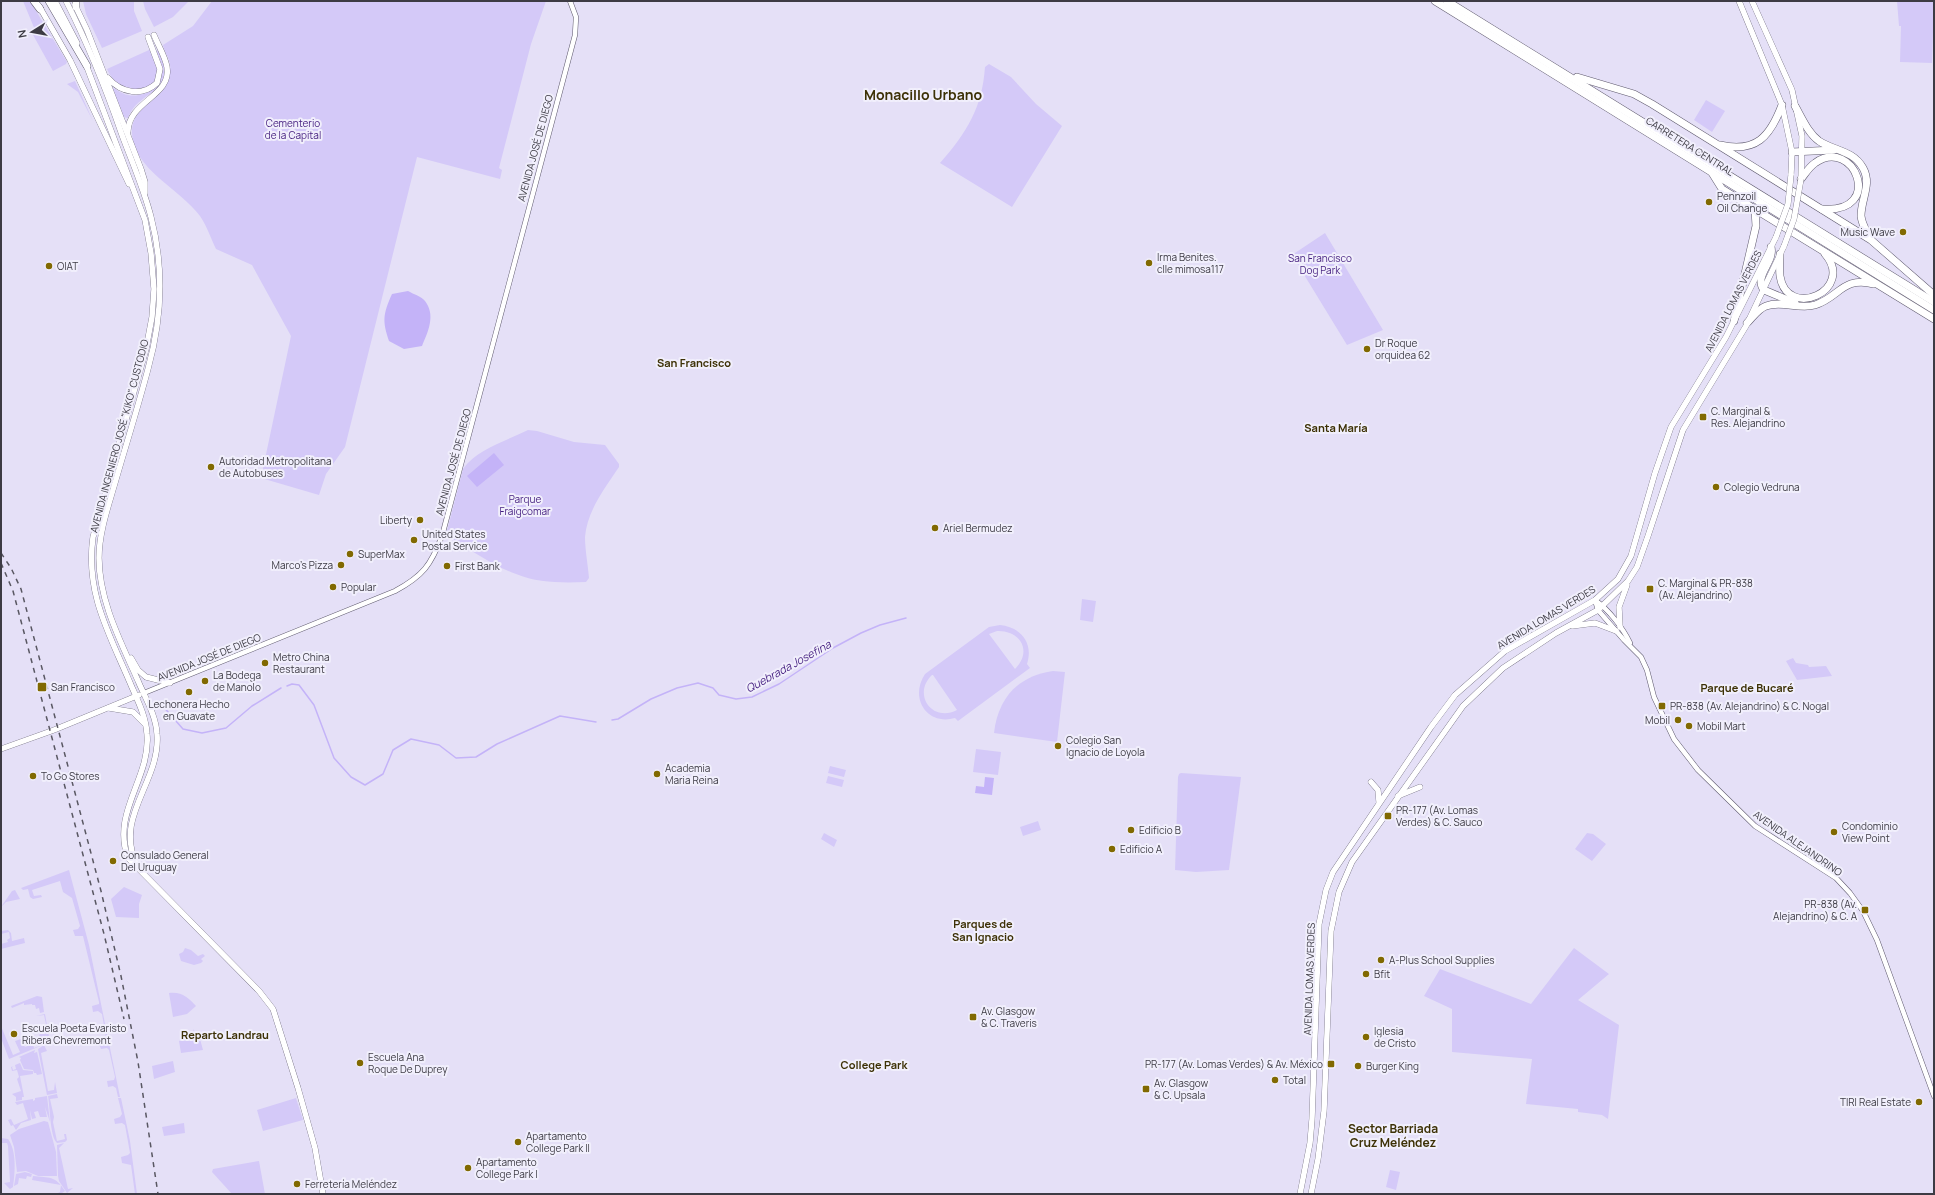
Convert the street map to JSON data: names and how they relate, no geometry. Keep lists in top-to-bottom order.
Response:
{
  "streets": {
    "highway": ["CARRETERA CENTRAL"],
    "main road": ["AVENIDA JOSÉ DE DIEGO", "AVENIDA LOMAS VERDES", "AVENIDA INGENIERO JOSÉ \"KIKO\" CUSTODIO"],
    "street": ["AVENIDA ALEJANDRINO"]
  },
  "crossings": [
    ["AVENIDA JOSÉ DE DIEGO", "AVENIDA INGENIERO JOSÉ \"KIKO\" CUSTODIO"],
    ["AVENIDA LOMAS VERDES", "AVENIDA ALEJANDRINO"]
  ],
  "districts": [
    "Monacillo Urbano",
    "San Francisco",
    "Santa María",
    "Parque de Bucaré",
    "Parques de San Ignacio",
    "Reparto Landrau",
    "College Park",
    "Sector Barriada Cruz Meléndez"
  ],
  "water": ["Quebrada Josefina"],
  "parks": ["Cementerio de la Capital", "San Francisco Dog Park", "Parque Fraigcomar"],
  "places": {
    "other": [
      "Pennzoil Oil Change",
      "Music Wave",
      "Irma Benites. clle mimosa117",
      "OIAT",
      "Dr Roque orquidea 62",
      "Autoridad Metropolitana de Autobuses",
      "Colegio Vedruna",
      "Liberty",
      "Ariel Bermudez",
      "United States Postal Service",
      "SuperMax",
      "Marco's Pizza",
      "First Bank",
      "Popular",
      "Metro China Restaurant",
      "La Bodega de Manolo",
      "Lechonera Hecho en Guavate",
      "Mobil",
      "Mobil Mart",
      "Colegio San Ignacio de Loyola",
      "Academia Maria Reina",
      "To Go Stores",
      "Edificio B",
      "Condominio View Point",
      "Edificio A",
      "Consulado General Del Uruguay",
      "A-Plus School Supplies",
      "Bfit",
      "Escuela Poeta Evaristo Ribera Chevremont",
      "Iglesia de Cristo",
      "Escuela Ana Roque De Duprey",
      "Burger King",
      "Total",
      "TIRI Real Estate",
      "Apartamento College Park II",
      "Apartamento College Park I",
      "Ferretería Meléndez"
    ],
    "transit": [
      "C. Marginal & Res. Alejandrino",
      "C. Marginal & PR-838 (Av. Alejandrino)",
      "San Francisco",
      "PR-838 (Av. Alejandrino) & C. Nogal",
      "PR-177 (Av. Lomas Verdes) & C. Sauco",
      "PR-838 (Av. Alejandrino) & C. A",
      "Av. Glasgow & C. Traveris",
      "PR-177 (Av. Lomas Verdes) & Av. México",
      "Av. Glasgow & C. Upsala"
    ]
  },
  "north": "left"
}
